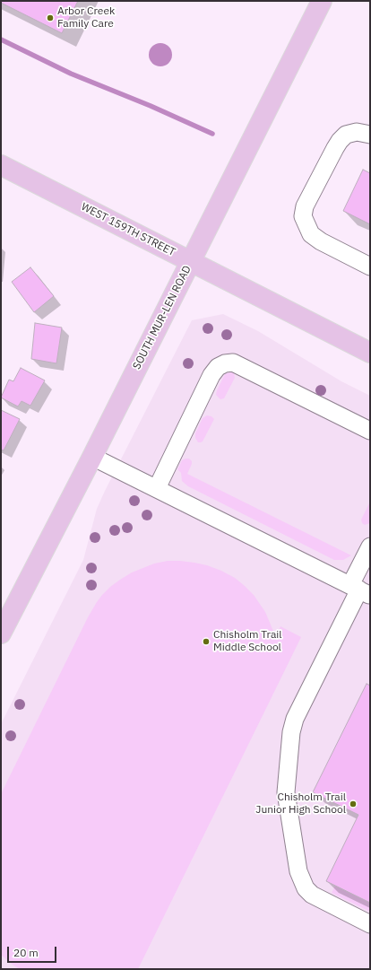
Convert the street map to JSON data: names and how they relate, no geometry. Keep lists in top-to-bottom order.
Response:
{
  "streets": {
    "main road": ["WEST 159TH STREET", "SOUTH MUR-LEN ROAD"]
  },
  "crossings": [
    ["WEST 159TH STREET", "SOUTH MUR-LEN ROAD"]
  ],
  "places": ["Arbor Creek Family Care", "Chisholm Trail Middle School", "Chisholm Trail Junior High School"],
  "scale_bar": "20 m"
}
